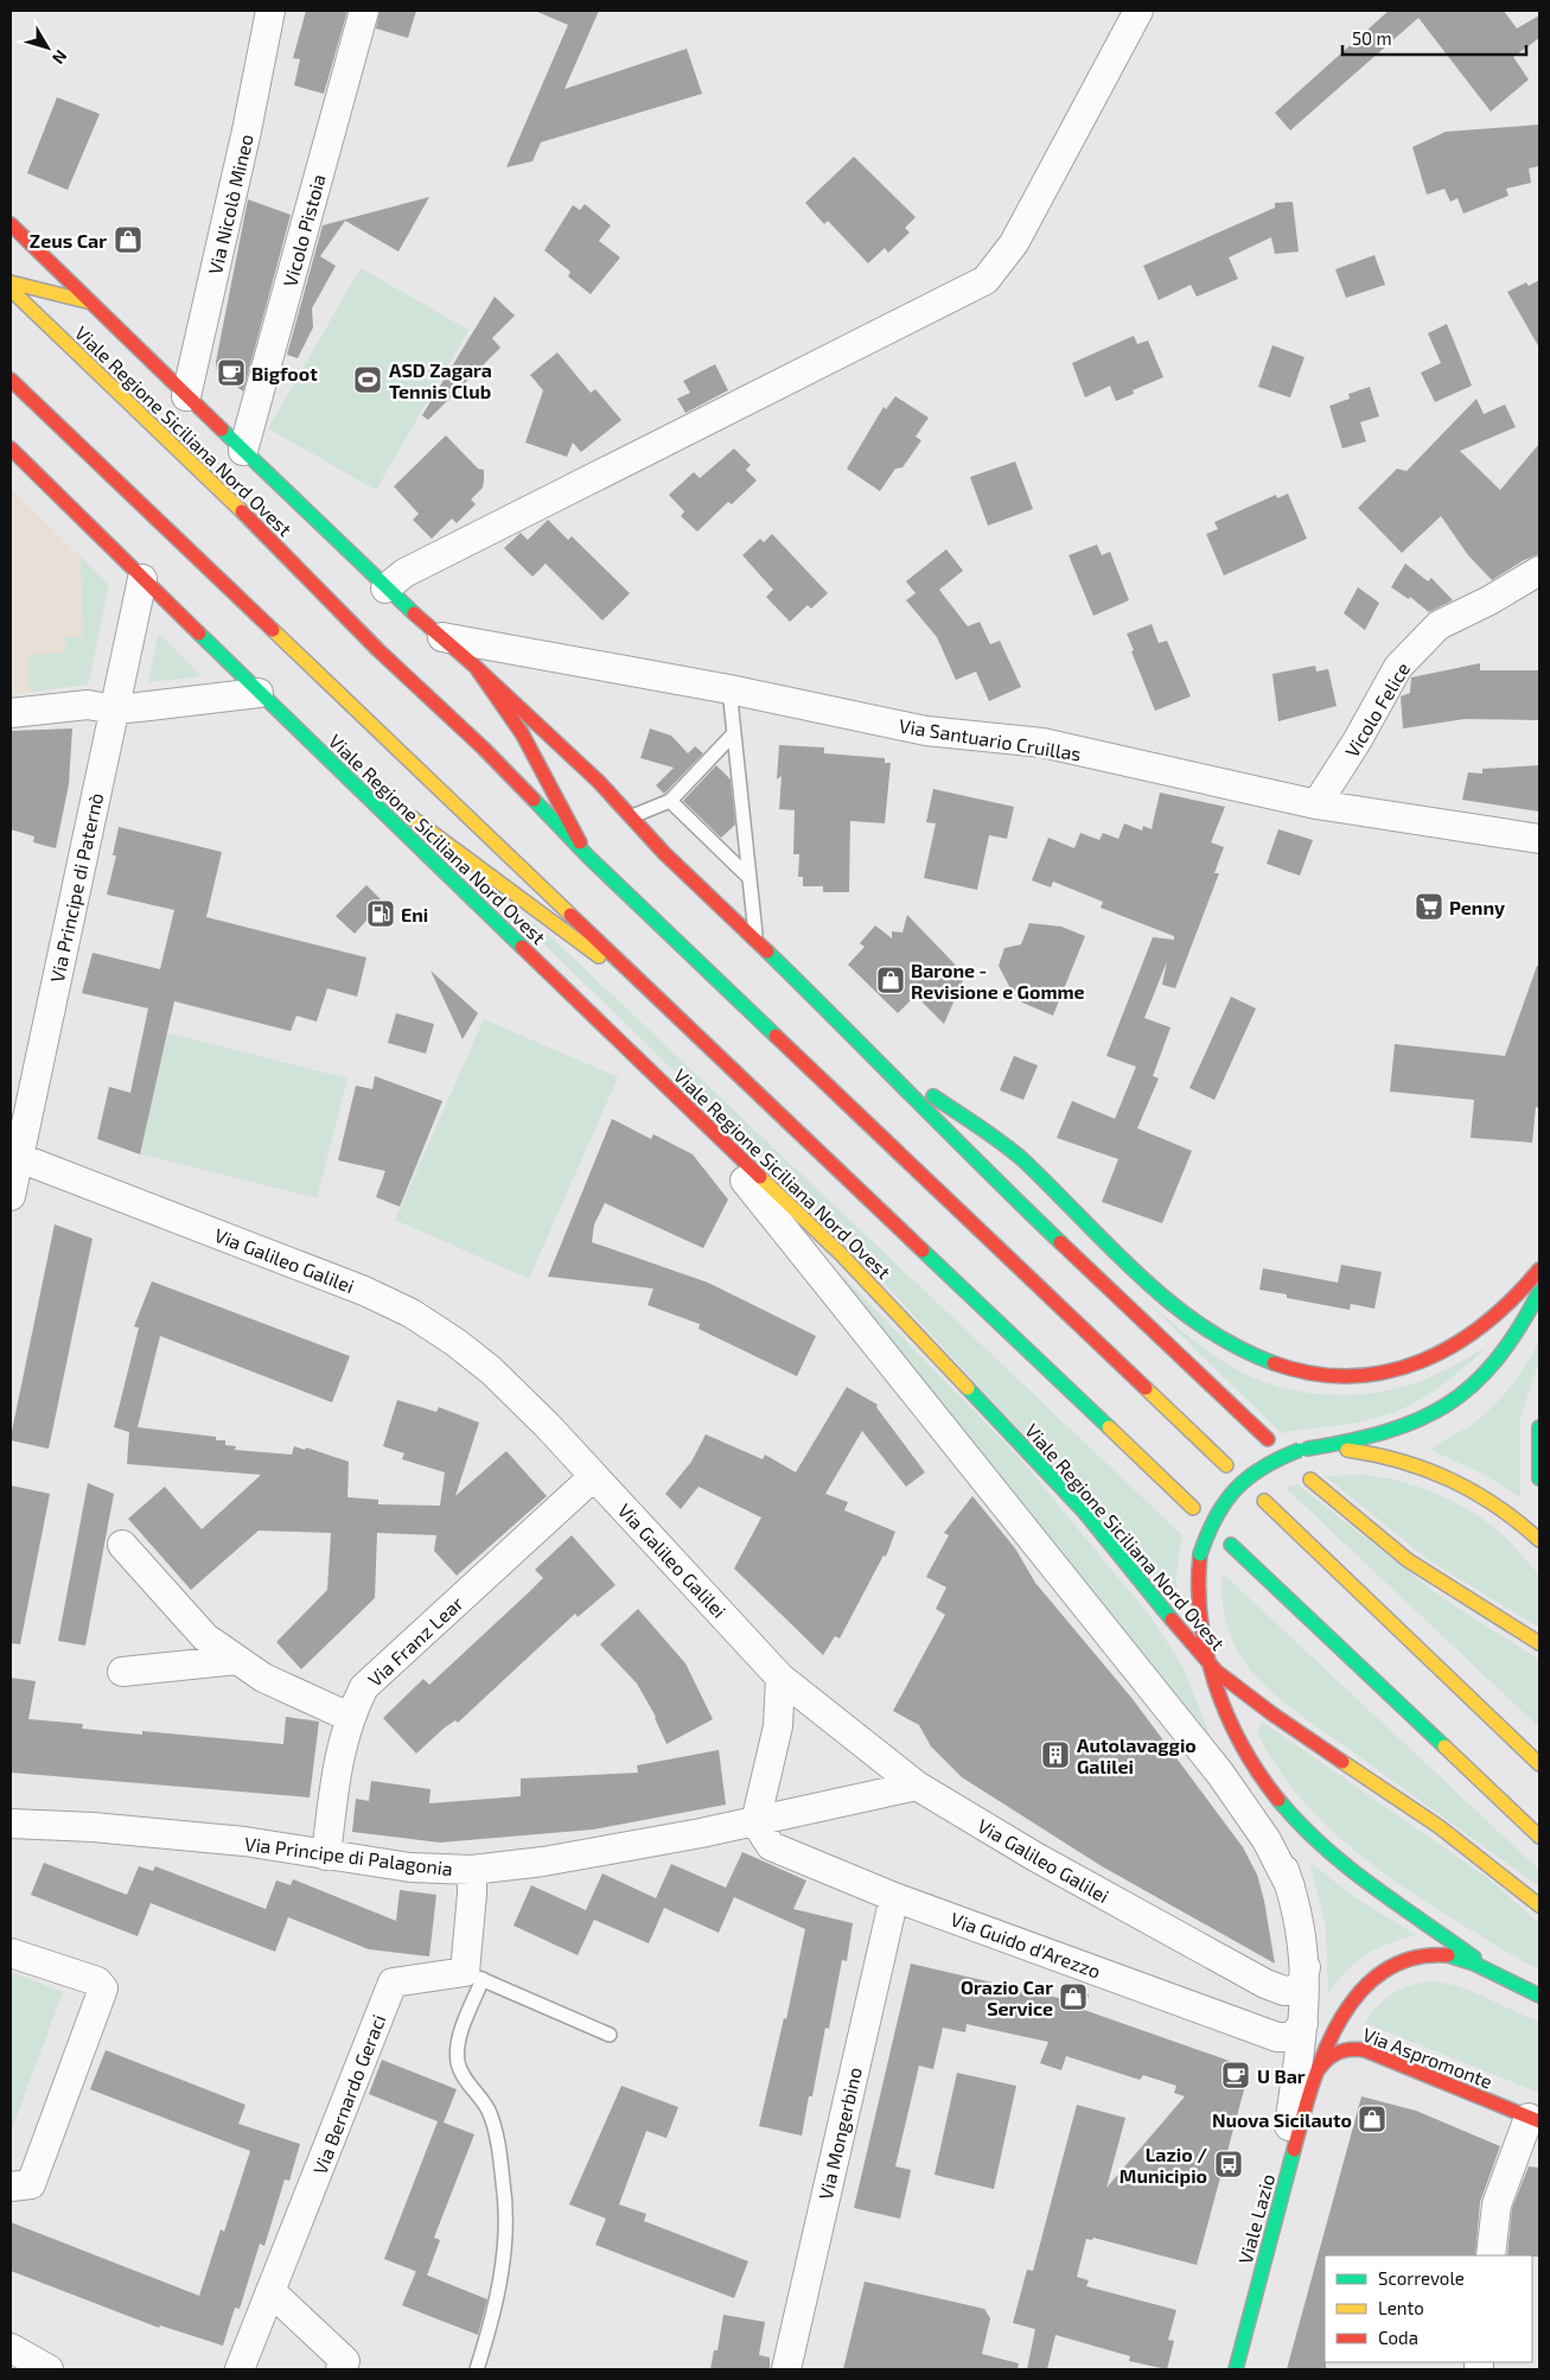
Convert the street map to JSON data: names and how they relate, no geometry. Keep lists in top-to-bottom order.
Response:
{
  "streets": {
    "street": [
      "Via Nicolò Mineo",
      "Vicolo Pistoia",
      "Viale Regione Siciliana Nord Ovest",
      "Vicolo Felice",
      "Via Santuario Cruillas",
      "Via Principe di Paternò",
      "Via Galileo Galilei",
      "Via Franz Lear",
      "Via Principe di Palagonia",
      "Via Guido d'Arezzo",
      "Via Aspromonte",
      "Via Bernardo Geraci",
      "Via Mongerbino",
      "Viale Lazio"
    ]
  },
  "crossings": [
    ["Viale Regione Siciliana Nord Ovest", "Via Principe di Paternò"],
    ["Vicolo Felice", "Via Santuario Cruillas"],
    ["Via Principe di Paternò", "Via Galileo Galilei"],
    ["Via Galileo Galilei", "Via Franz Lear"],
    ["Via Galileo Galilei", "Via Principe di Palagonia"],
    ["Via Franz Lear", "Via Principe di Palagonia"],
    ["Via Principe di Palagonia", "Via Guido d'Arezzo"],
    ["Via Guido d'Arezzo", "Via Mongerbino"],
    ["Via Aspromonte", "Viale Lazio"]
  ],
  "places": {
    "shop": [
      "Zeus Car",
      "Barone - Revisione e Gomme",
      "Orazio Car Service",
      "Nuova Sicilauto"
    ],
    "cafe": ["Bigfoot", "U Bar"],
    "sports": ["ASD Zagara Tennis Club"],
    "supermarket": ["Penny"],
    "fuel station": ["Eni"],
    "building": ["Autolavaggio Galilei"],
    "bus stop": ["Lazio / Municipio"]
  },
  "legend": ["Scorrevole", "Lento", "Coda"],
  "scale_bar": "50 m",
  "north": "bottom right"
}
